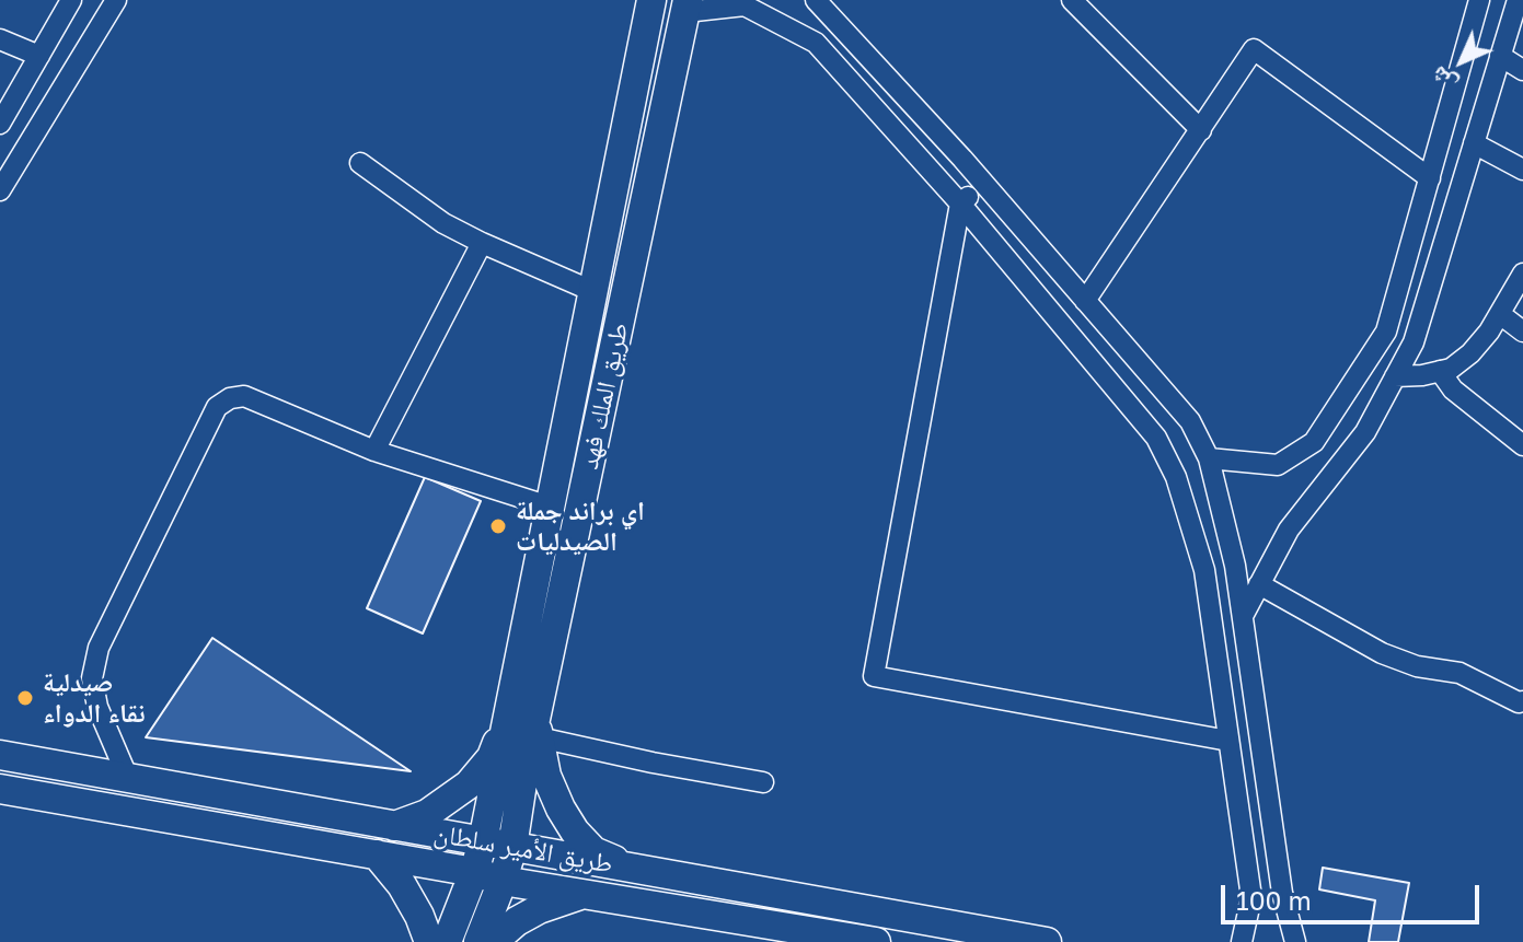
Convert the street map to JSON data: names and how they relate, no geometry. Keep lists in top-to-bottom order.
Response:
{
  "streets": {
    "highway": ["طريق الملك فهد", "طريق الأمير سلطان"]
  },
  "crossings": [
    ["طريق الملك فهد", "طريق الأمير سلطان"]
  ],
  "places": ["اي براند جملة الصيدليات", "صيدلية نقاء الدواء"],
  "scale_bar": "100 m",
  "north": "bottom left"
}
